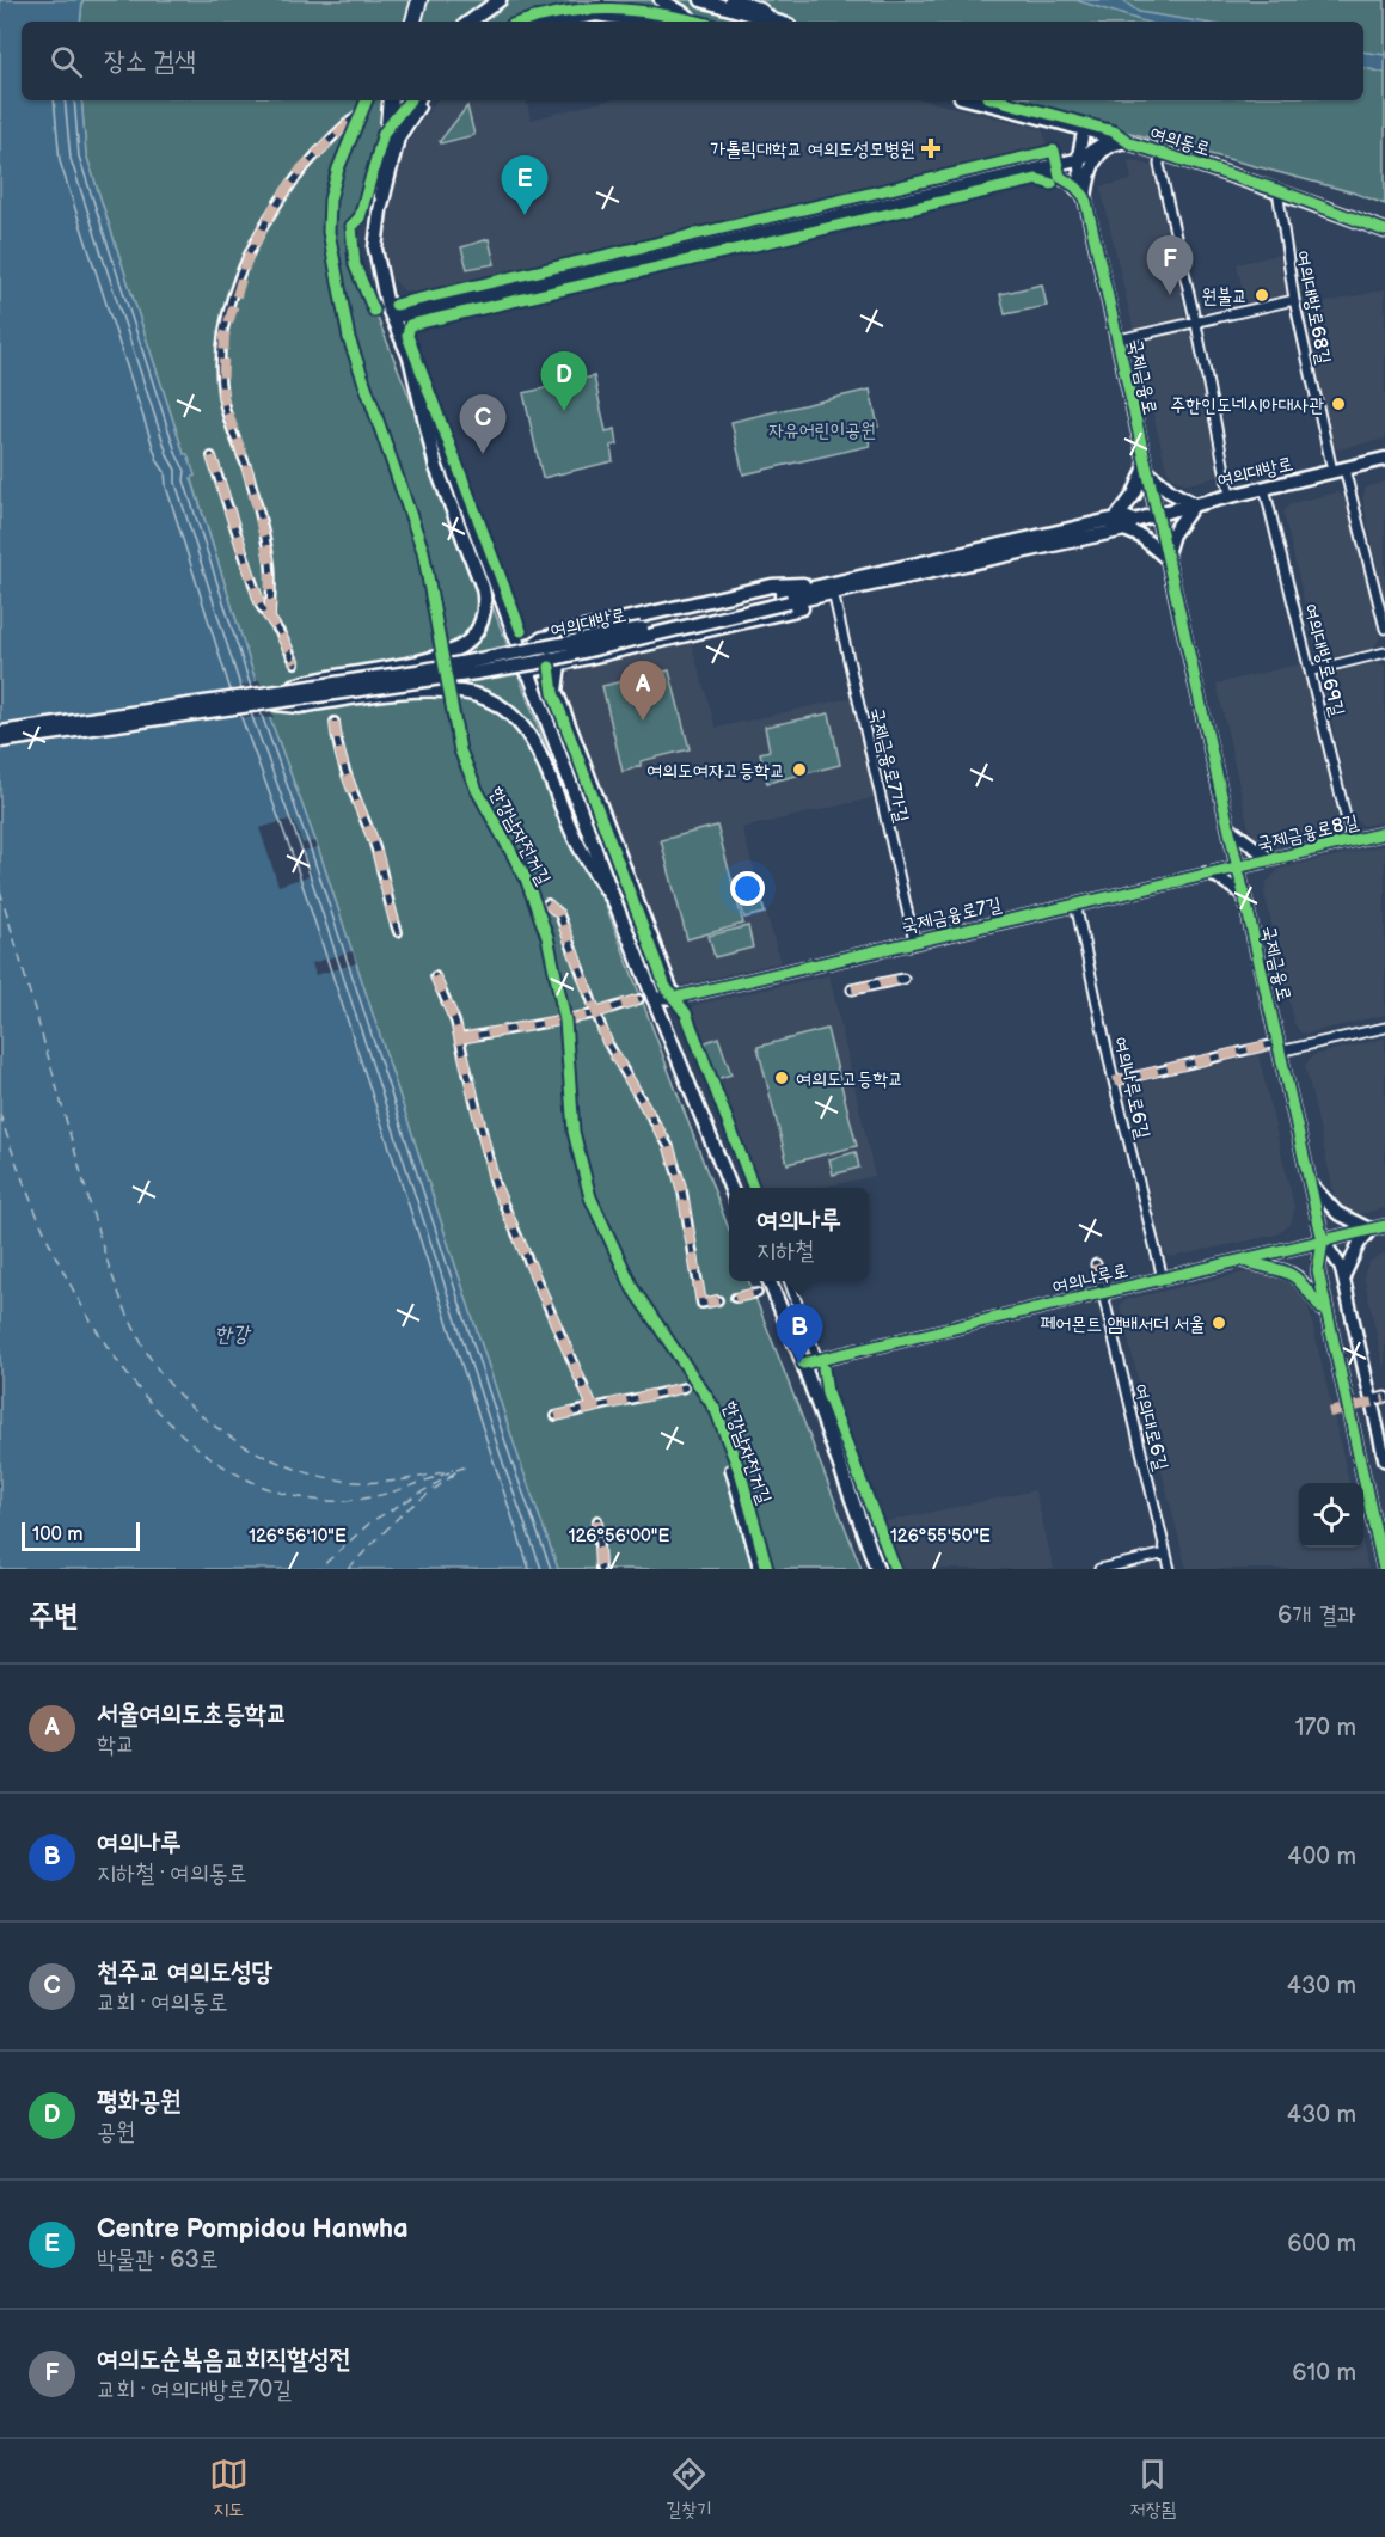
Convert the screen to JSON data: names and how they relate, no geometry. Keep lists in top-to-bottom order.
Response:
{
  "streets": {
    "main road": ["여의동로", "여의대방로"],
    "street": [
      "여의대방로68길",
      "국제금융로",
      "여의대방로69길",
      "국제금융로7가길",
      "국제금융로8길",
      "국제금융로7길",
      "여의나루로6길",
      "여의나루로",
      "여의대로6길"
    ],
    "cycle path": ["한강남자전거길"]
  },
  "crossings": [
    ["여의동로", "여의대방로68길"],
    ["여의동로", "국제금융로"],
    ["여의대방로68길", "국제금융로"],
    ["여의대방로68길", "여의대방로"],
    ["국제금융로", "여의대방로"],
    ["국제금융로", "국제금융로8길"],
    ["국제금융로", "국제금융로7길"],
    ["국제금융로", "여의나루로"],
    ["여의대방로", "여의대방로69길"],
    ["여의대방로69길", "국제금융로8길"],
    ["국제금융로7가길", "국제금융로7길"],
    ["국제금융로8길", "국제금융로7길"],
    ["국제금융로7길", "여의나루로6길"],
    ["여의나루로6길", "여의나루로"],
    ["여의나루로", "여의대로6길"]
  ],
  "water": ["한강"],
  "parks": ["자유어린이공원"],
  "places": {
    "health": ["가톨릭대학교 여의도성모병원"],
    "other": [
      "원불교",
      "주한인도네시아대사관",
      "여의도여자고등학교",
      "여의도고등학교",
      "페어몬트 앰배서더 서울"
    ]
  },
  "scale_bar": "100 m",
  "page": {
    "search": "장소 검색",
    "pins": [
      "E",
      "F",
      "D",
      "C",
      "A",
      "B"
    ],
    "popup": ["여의나루", "지하철"],
    "scale": "100 m",
    "heading": ["주변", "6개 결과"],
    "list": [
      {
        "mark": "A",
        "name": "서울여의도초등학교",
        "note": "학교",
        "value": "170 m"
      },
      {
        "mark": "B",
        "name": "여의나루",
        "note": "지하철 · 여의동로",
        "value": "400 m"
      },
      {
        "mark": "C",
        "name": "천주교 여의도성당",
        "note": "교회 · 여의동로",
        "value": "430 m"
      },
      {
        "mark": "D",
        "name": "평화공원",
        "note": "공원",
        "value": "430 m"
      },
      {
        "mark": "E",
        "name": "Centre Pompidou Hanwha",
        "note": "박물관 · 63로",
        "value": "600 m"
      },
      {
        "mark": "F",
        "name": "여의도순복음교회직할성전",
        "note": "교회 · 여의대방로70길",
        "value": "610 m"
      }
    ],
    "nav": ["지도", "길찾기", "저장됨"]
  },
  "coordinates": ["126°56'10\"E", "126°56'00\"E", "126°55'50\"E"]
}
